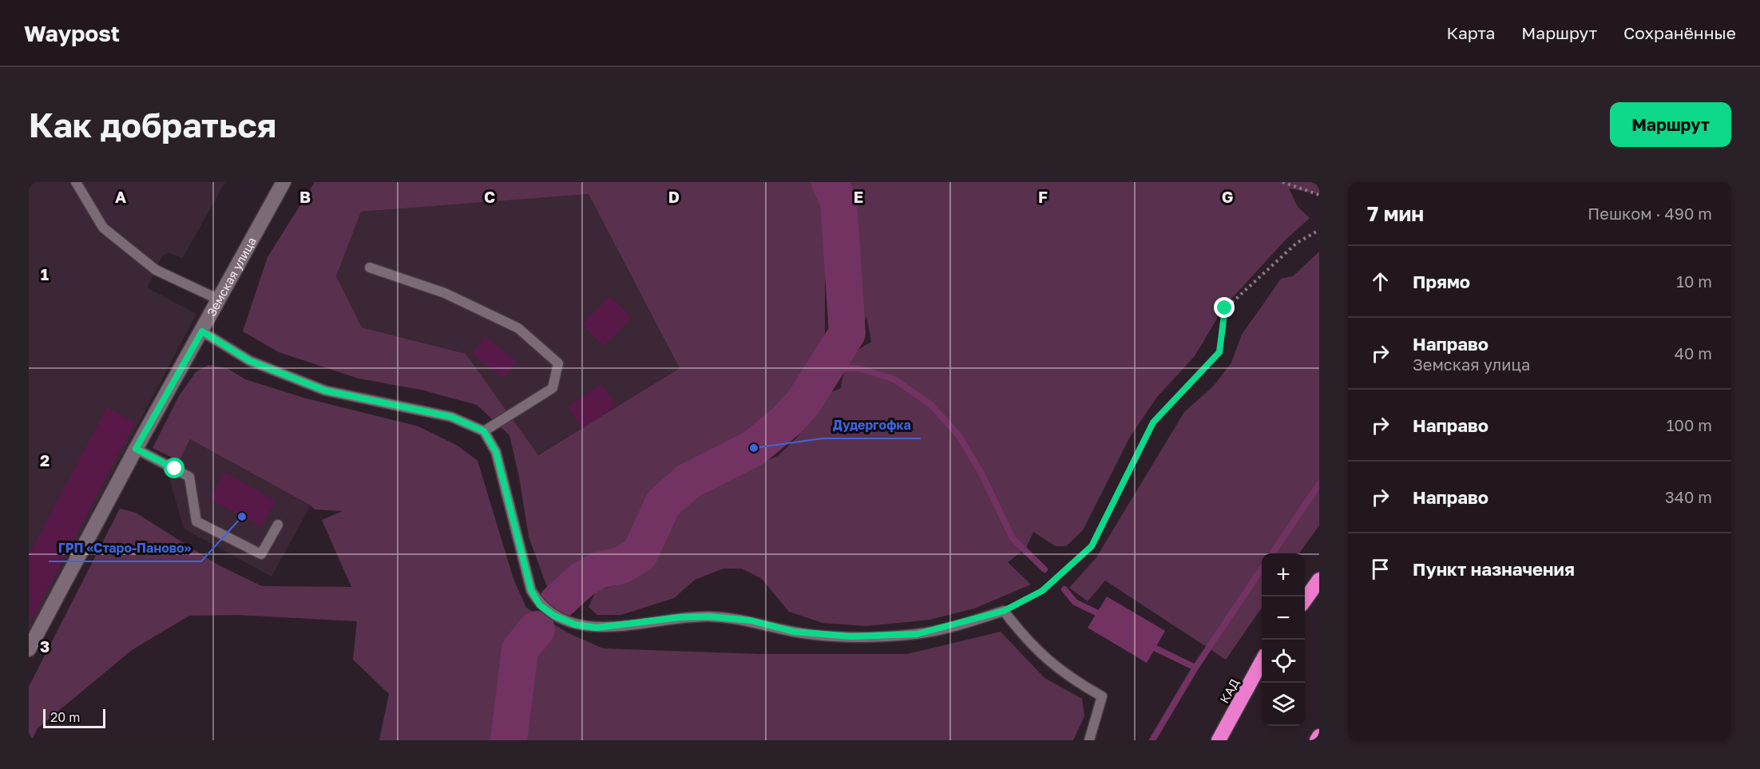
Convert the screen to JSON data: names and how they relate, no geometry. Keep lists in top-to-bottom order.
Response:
{
  "streets": {
    "highway": ["КАД"],
    "street": ["Земская улица"]
  },
  "places": ["Дудергофка", "ГРП «Старо-Паново»"],
  "scale_bar": "20 m",
  "page": {
    "header": "Waypost",
    "nav": ["Карта", "Маршрут", "Сохранённые"],
    "buttons": "Маршрут",
    "title": "Как добраться",
    "heading": ["7 мин", "Пешком · 490 m"],
    "list": [
      ["Прямо", "10 m"],
      ["Направо", "Земская улица", "40 m"],
      ["Направо", "100 m"],
      ["Направо", "340 m"],
      "Пункт назначения"
    ],
    "map_buttons": ["+", "−"],
    "scale": "20 m"
  },
  "grid": {
    "columns": [
      "A",
      "B",
      "C",
      "D",
      "E",
      "F",
      "G"
    ],
    "rows": ["1", "2", "3"]
  }
}
